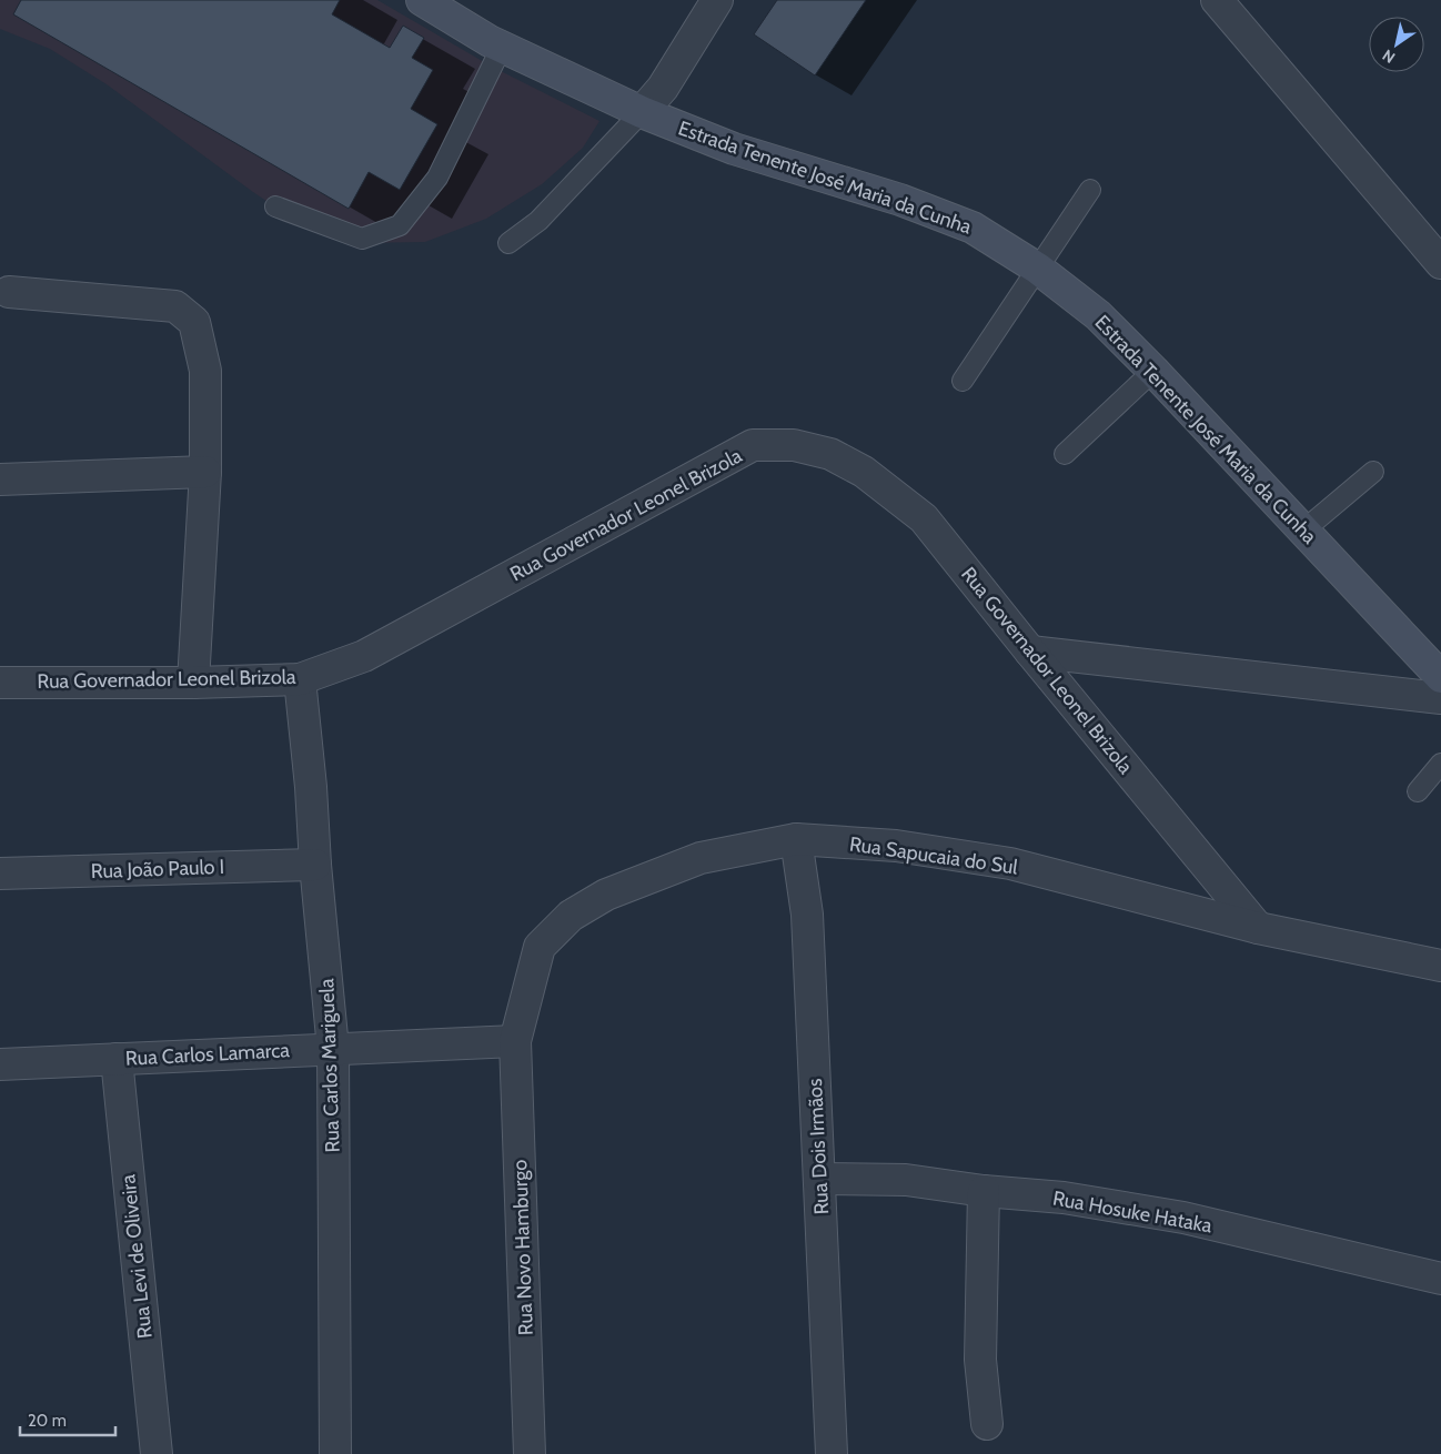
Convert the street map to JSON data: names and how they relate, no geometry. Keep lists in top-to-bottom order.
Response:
{
  "streets": {
    "main road": ["Estrada Tenente José Maria da Cunha"],
    "street": [
      "Rua Governador Leonel Brizola",
      "Rua Sapucaia do Sul",
      "Rua João Paulo I",
      "Rua Carlos Lamarca",
      "Rua Carlos Mariguela",
      "Rua Dois Irmãos",
      "Rua Hosuke Hataka",
      "Rua Novo Hamburgo",
      "Rua Levi de Oliveira"
    ]
  },
  "crossings": [
    ["Rua Governador Leonel Brizola", "Rua Sapucaia do Sul"],
    ["Rua Governador Leonel Brizola", "Rua Carlos Mariguela"],
    ["Rua Sapucaia do Sul", "Rua Carlos Lamarca"],
    ["Rua Sapucaia do Sul", "Rua Dois Irmãos"],
    ["Rua Sapucaia do Sul", "Rua Novo Hamburgo"],
    ["Rua João Paulo I", "Rua Carlos Mariguela"],
    ["Rua Carlos Lamarca", "Rua Carlos Mariguela"],
    ["Rua Carlos Lamarca", "Rua Novo Hamburgo"],
    ["Rua Carlos Lamarca", "Rua Levi de Oliveira"],
    ["Rua Dois Irmãos", "Rua Hosuke Hataka"]
  ],
  "scale_bar": "20 m",
  "north": "bottom left"
}
